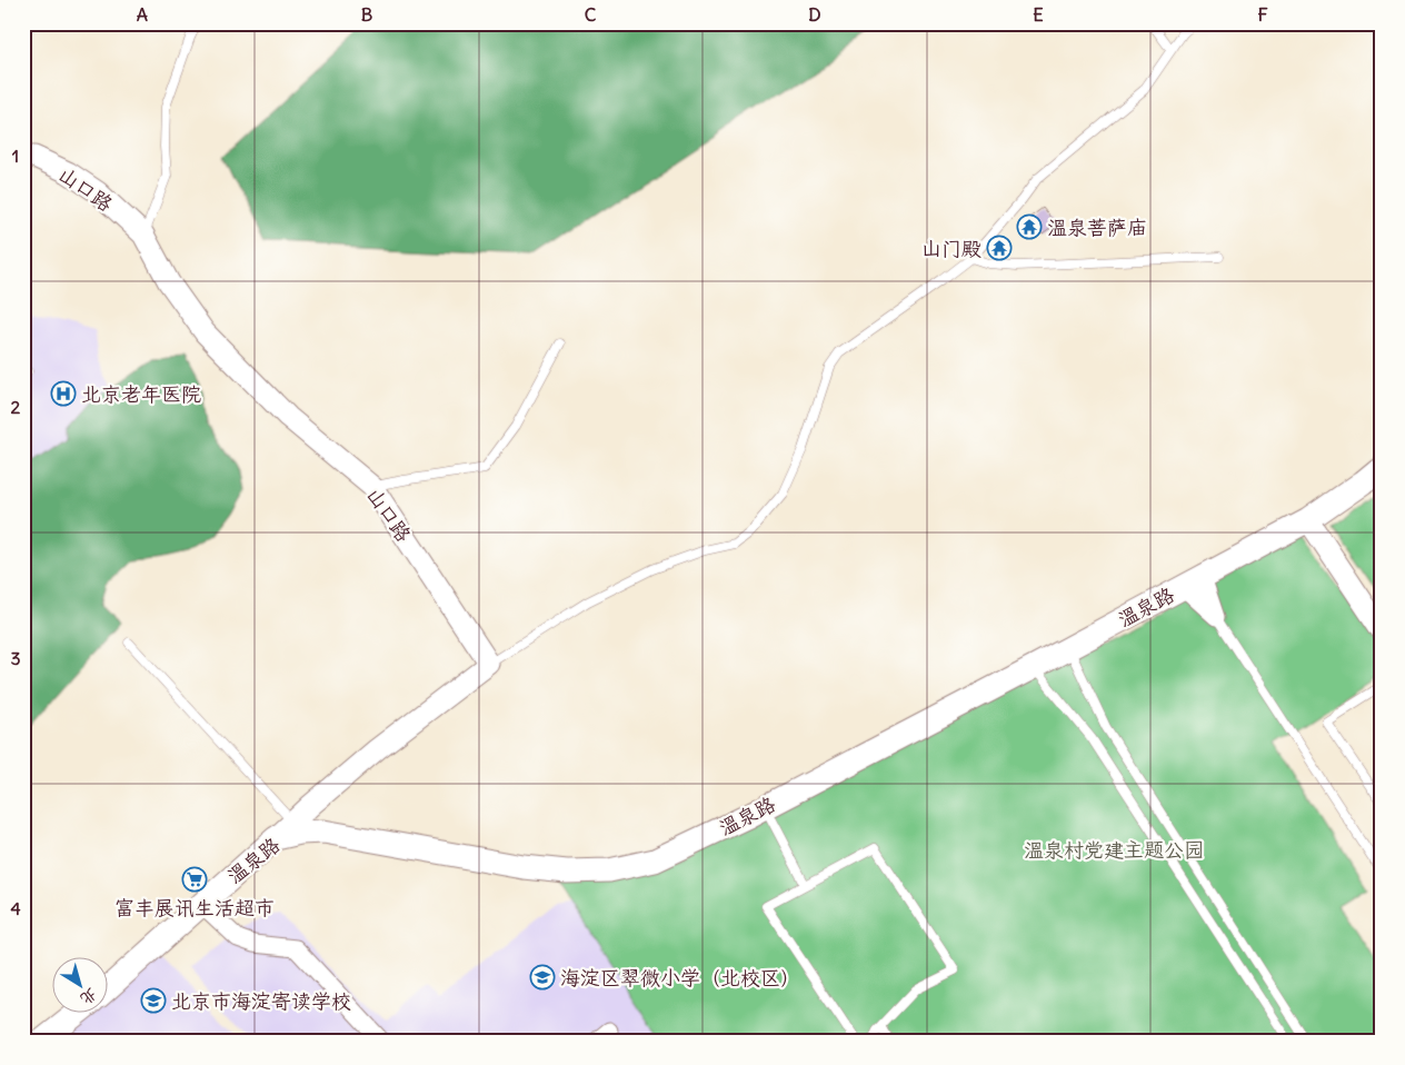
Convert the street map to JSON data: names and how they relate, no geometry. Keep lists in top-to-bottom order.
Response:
{
  "streets": {
    "main road": ["温泉路"],
    "street": ["山口路"]
  },
  "parks": ["温泉村党建主题公园"],
  "places": {
    "temple": ["温泉菩萨庙", "山门殿"],
    "hospital": ["北京老年医院"],
    "supermarket": ["富丰展讯生活超市"],
    "school or university": ["海淀区翠微小学（北校区）", "北京市海淀寄读学校"]
  },
  "north": "bottom right",
  "grid": {
    "columns": [
      "A",
      "B",
      "C",
      "D",
      "E",
      "F"
    ],
    "rows": [
      "1",
      "2",
      "3",
      "4"
    ]
  }
}
